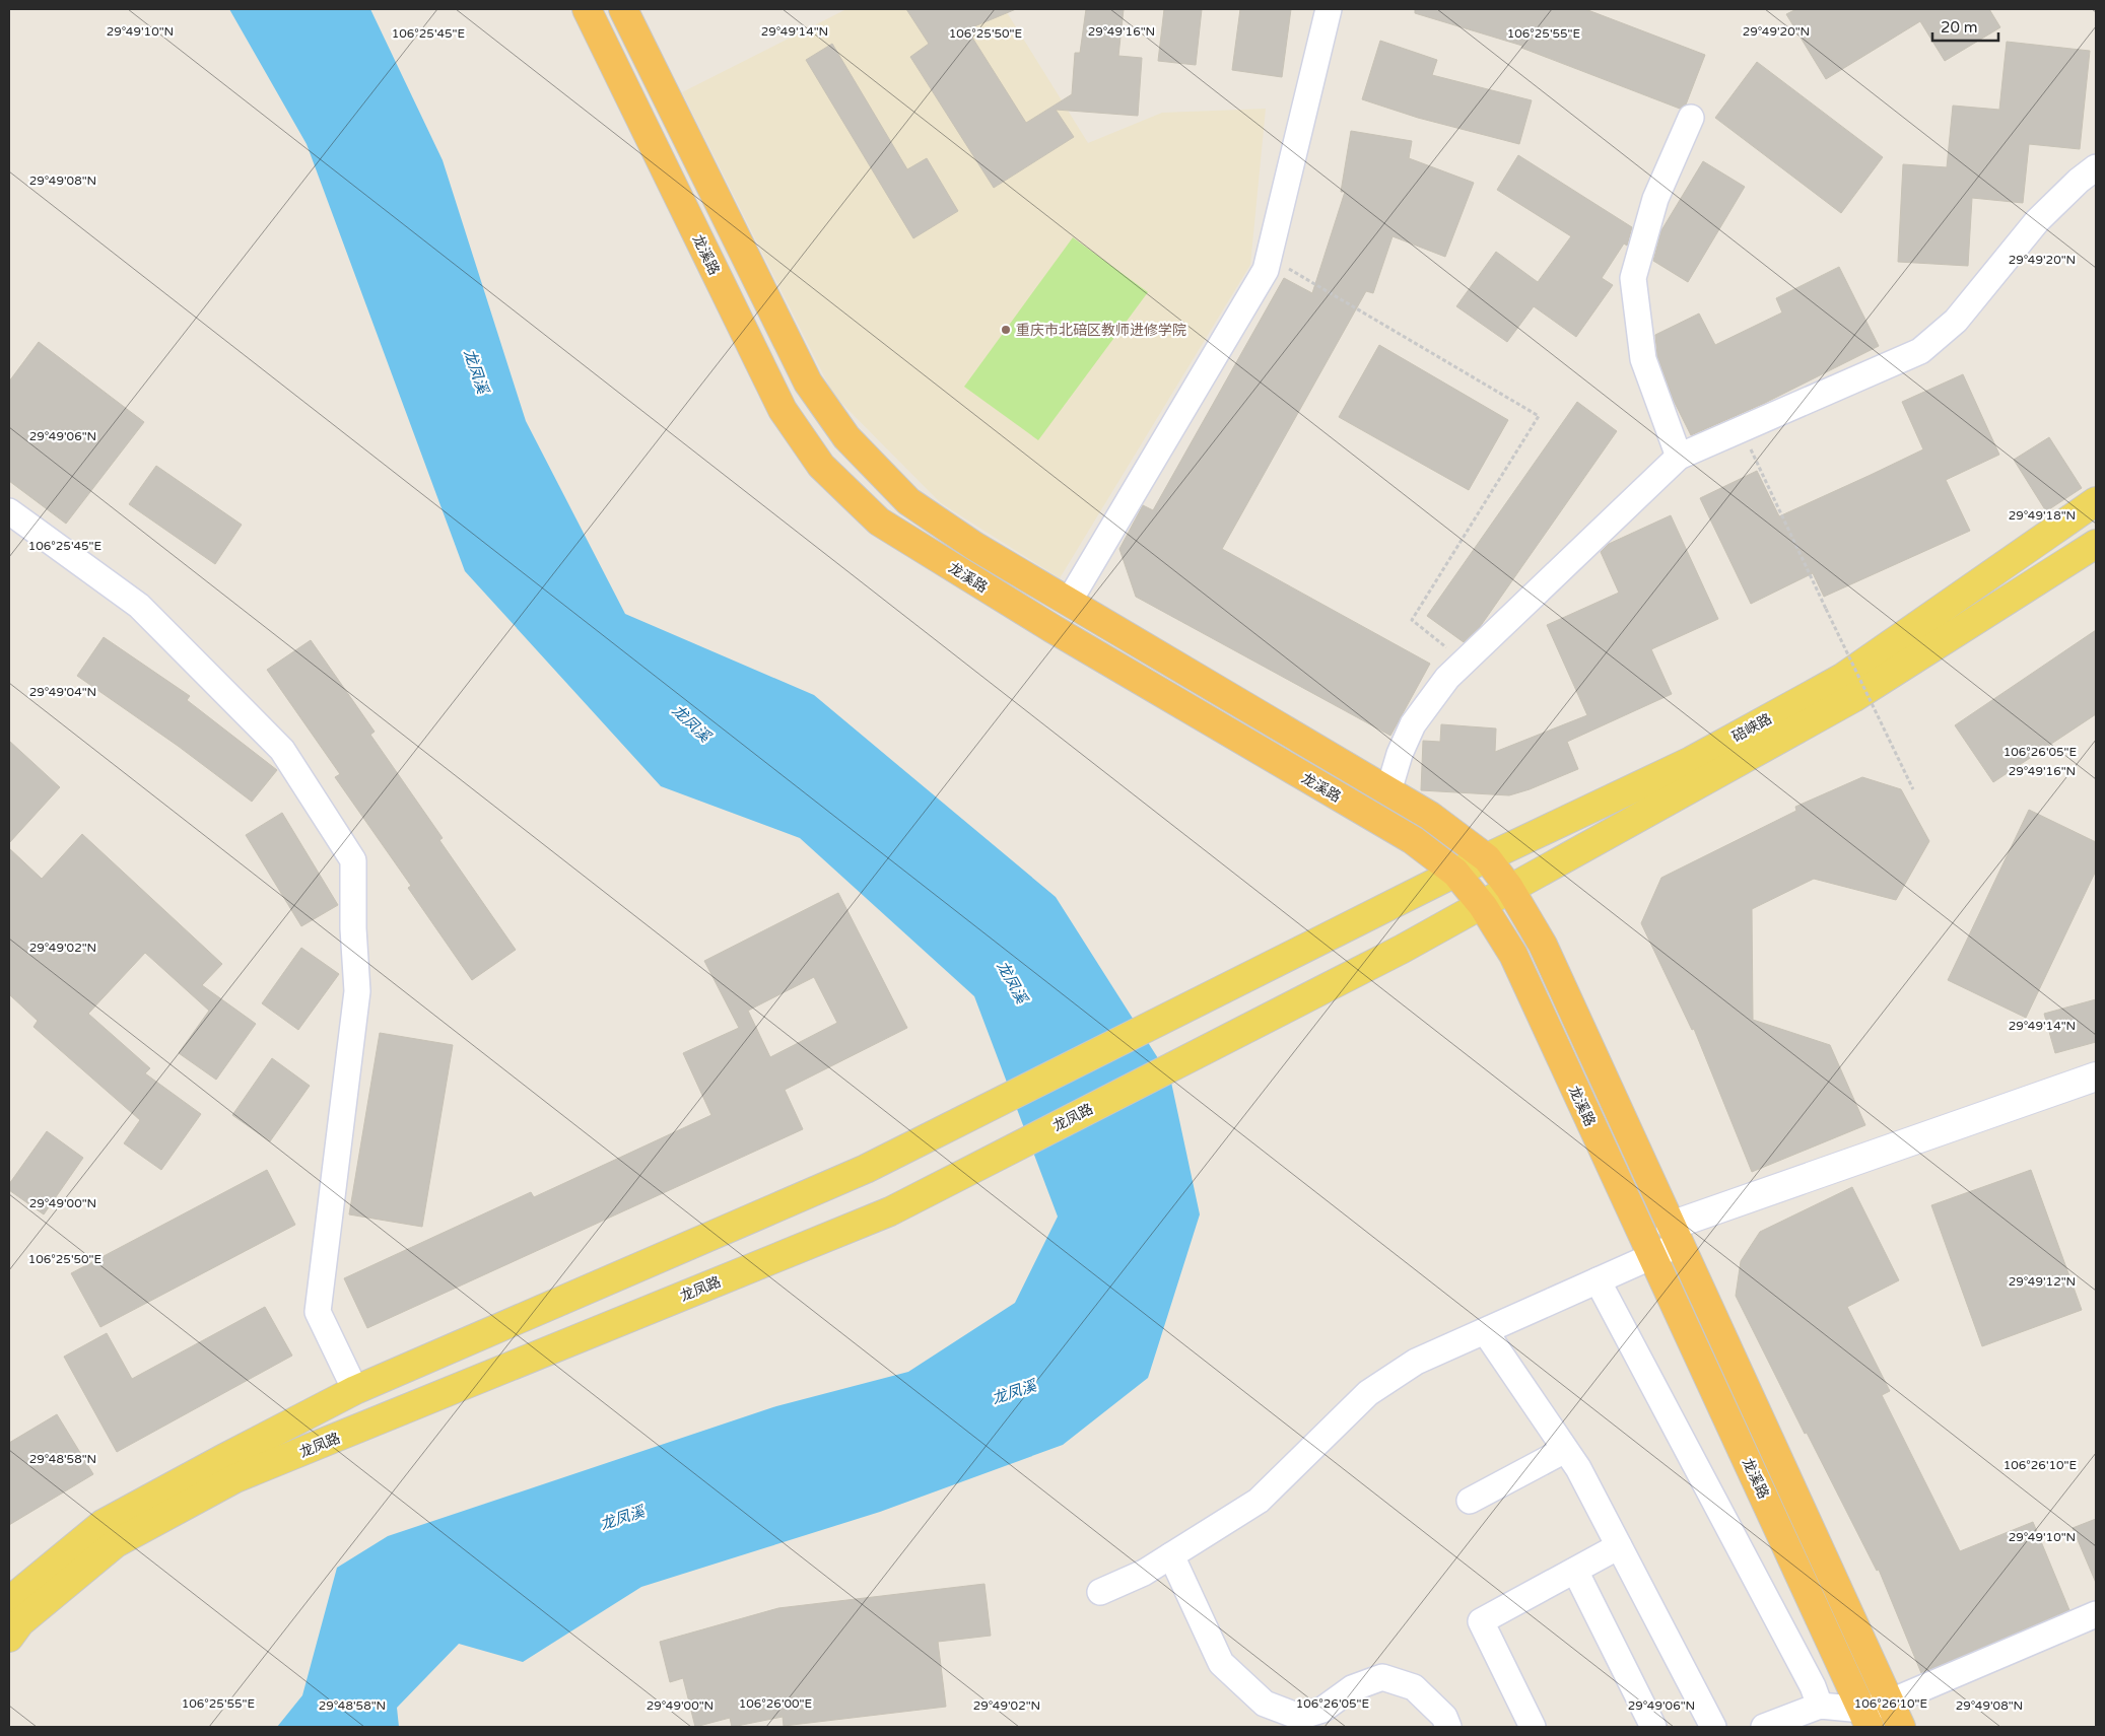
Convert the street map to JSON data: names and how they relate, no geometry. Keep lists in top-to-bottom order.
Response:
{
  "streets": {
    "highway": ["龙溪路"],
    "main road": ["碚峡路", "龙凤路"]
  },
  "crossings": [
    ["龙溪路", "碚峡路"],
    ["碚峡路", "龙凤路"]
  ],
  "water": ["龙凤溪"],
  "places": ["重庆市北碚区教师进修学院"],
  "scale_bar": "20 m",
  "coordinates": [
    "29°49'10\"N",
    "29°49'14\"N",
    "29°49'16\"N",
    "29°49'20\"N",
    "106°25'45\"E",
    "106°25'55\"E",
    "106°25'50\"E",
    "29°49'08\"N",
    "29°49'06\"N",
    "29°49'18\"N",
    "29°49'04\"N",
    "106°26'05\"E",
    "29°49'02\"N",
    "29°49'00\"N",
    "29°49'12\"N",
    "29°48'58\"N",
    "106°26'10\"E",
    "106°26'00\"E"
  ]
}
